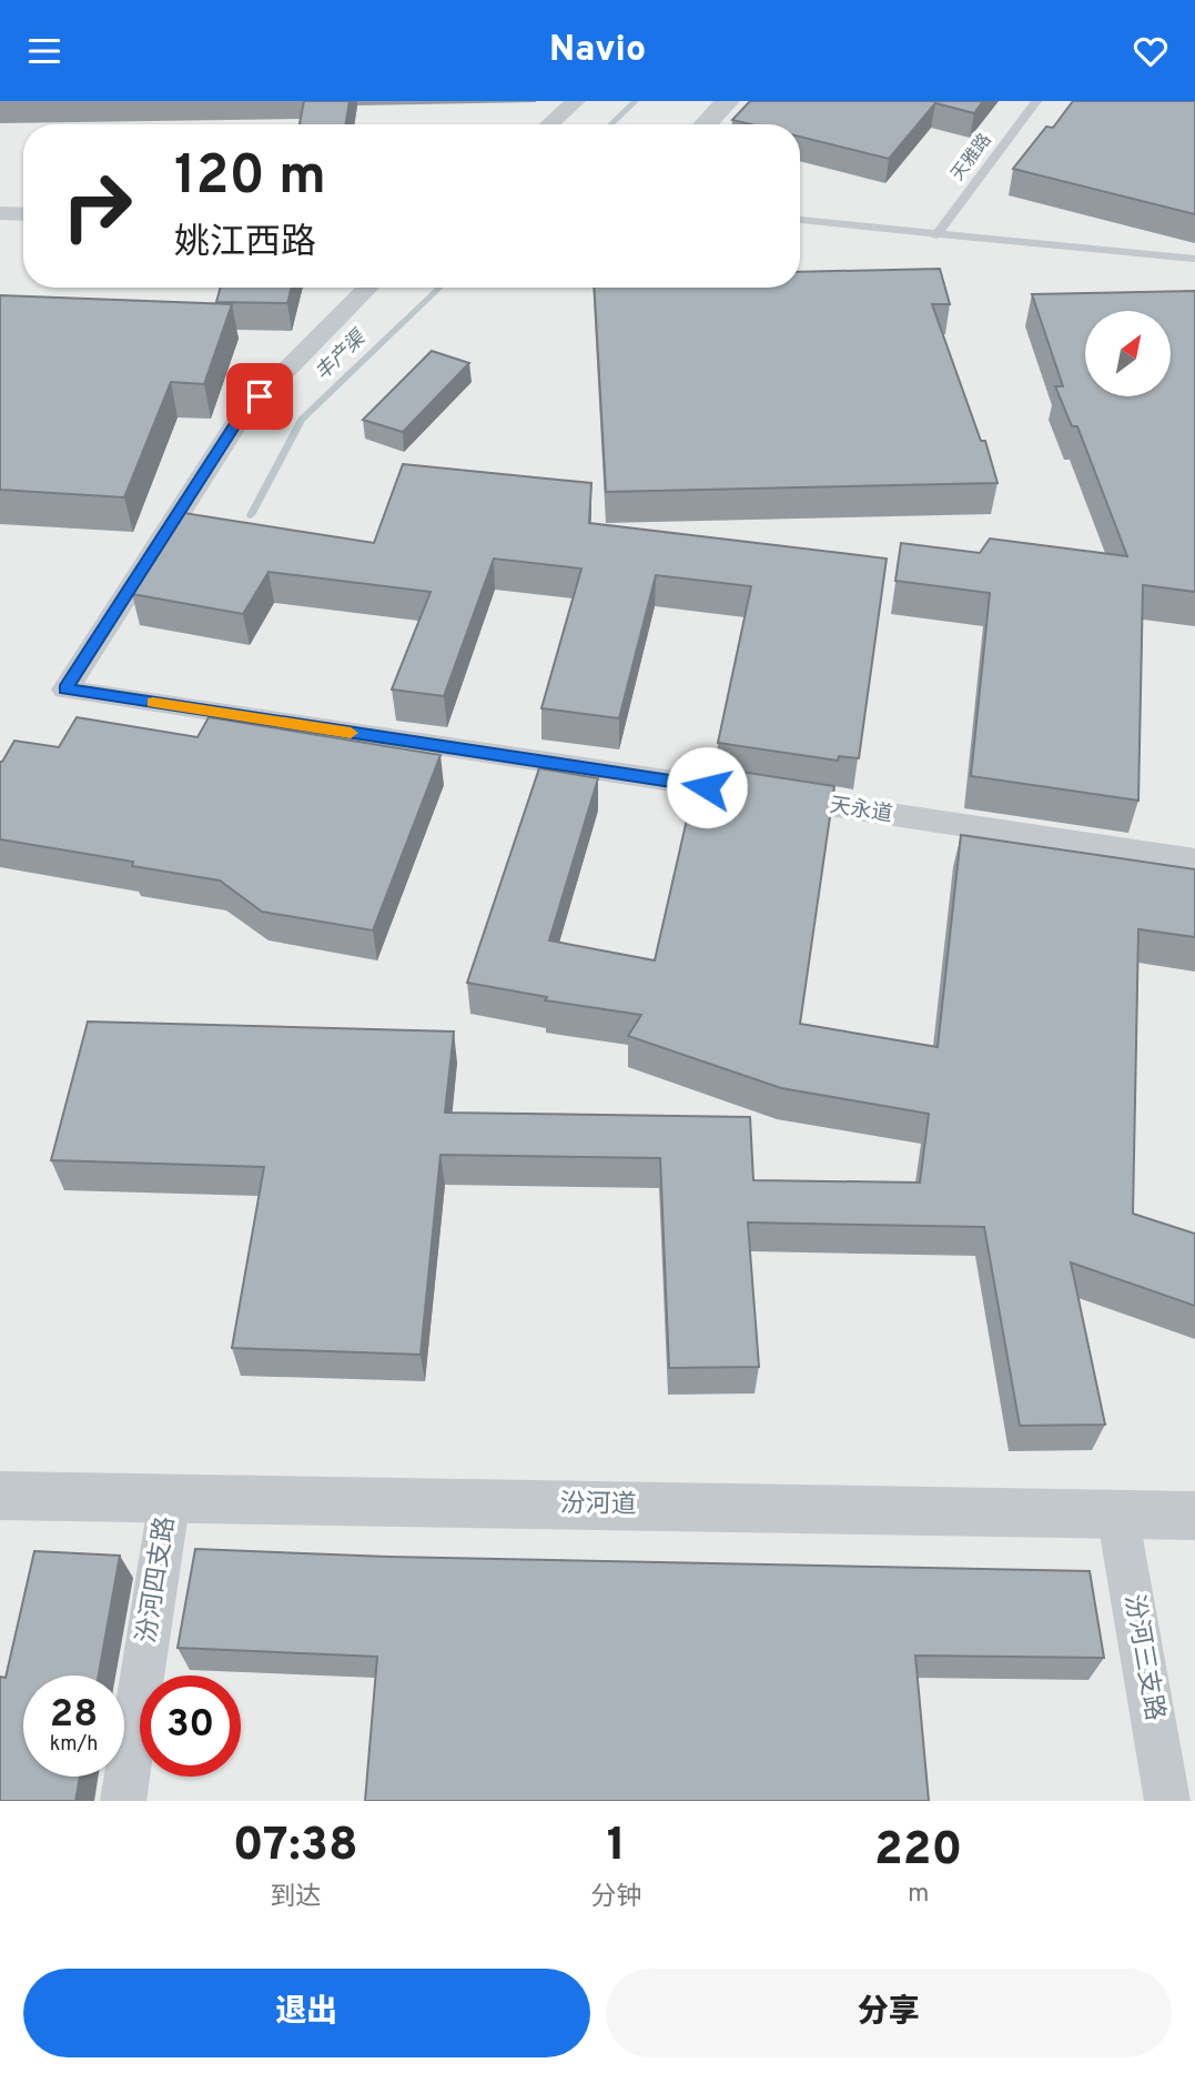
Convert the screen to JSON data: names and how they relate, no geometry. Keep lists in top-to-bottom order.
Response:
{
  "streets": {
    "street": [
      "天永道",
      "汾河道",
      "汾河四支路",
      "汾河三支路"
    ],
    "lane": ["天雅路"]
  },
  "crossings": [
    ["汾河道", "汾河四支路"],
    ["汾河道", "汾河三支路"]
  ],
  "water": ["丰产渠"],
  "north": "top right",
  "page": {
    "header": "Navio",
    "turn": ["120 m", "姚江西路"],
    "speed": "28 km/h",
    "limit": "30",
    "eta": [
      "07:38",
      "到达",
      "1",
      "分钟",
      "220",
      "m"
    ],
    "buttons": ["退出", "分享"]
  }
}
